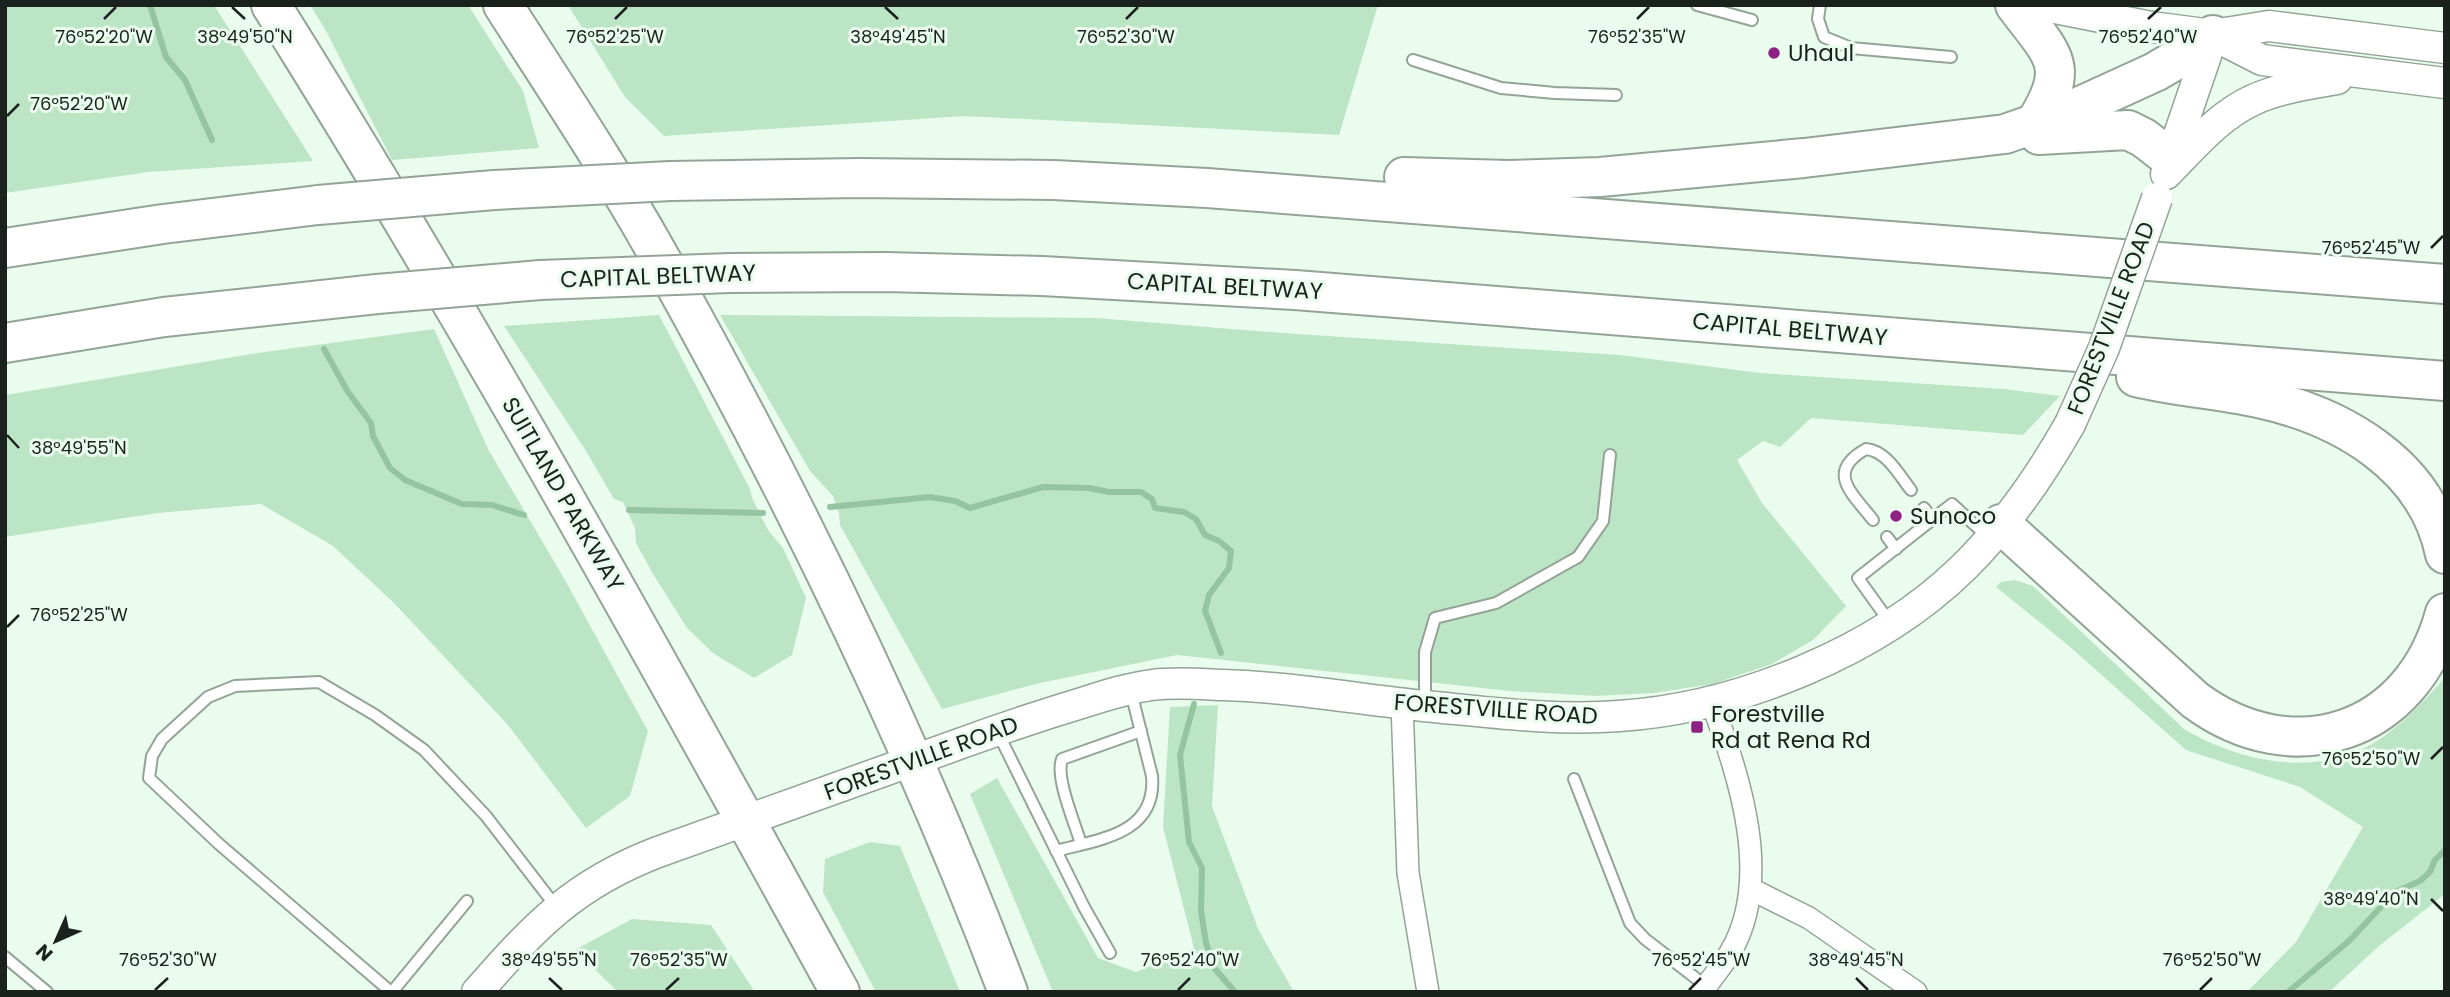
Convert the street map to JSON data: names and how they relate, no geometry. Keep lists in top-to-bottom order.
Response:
{
  "streets": {
    "highway": ["CAPITAL BELTWAY", "SUITLAND PARKWAY"],
    "main road": ["FORESTVILLE ROAD"]
  },
  "crossings": [
    ["FORESTVILLE ROAD", "SUITLAND PARKWAY"]
  ],
  "places": {
    "other": ["Uhaul", "Sunoco"],
    "transit": ["Forestville Rd at Rena Rd"]
  },
  "north": "bottom left",
  "coordinates": [
    "76°52'20\"W",
    "38°49'50\"N",
    "76°52'25\"W",
    "38°49'45\"N",
    "76°52'30\"W",
    "76°52'35\"W",
    "76°52'40\"W",
    "76°52'45\"W",
    "38°49'55\"N",
    "76°52'50\"W",
    "38°49'40\"N"
  ]
}
